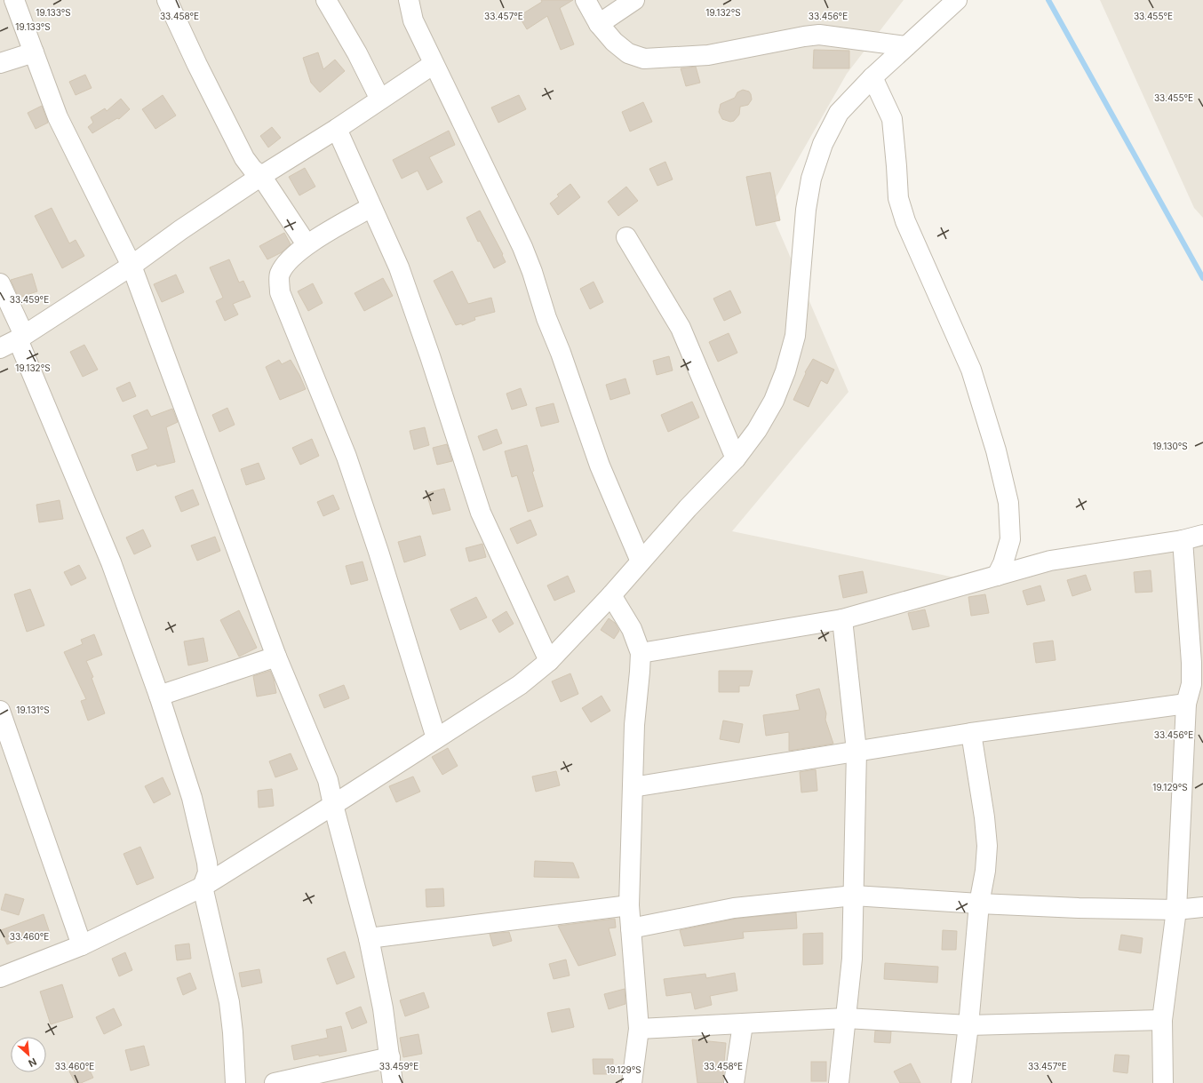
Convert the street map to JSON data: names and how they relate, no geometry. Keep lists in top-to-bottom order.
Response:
{
  "north": "bottom right",
  "coordinates": [
    "19.132°S",
    "19.133°S",
    "33.458°E",
    "33.457°E",
    "33.456°E",
    "33.455°E",
    "33.459°E",
    "19.130°S",
    "19.131°S",
    "19.129°S",
    "33.460°E"
  ]
}
